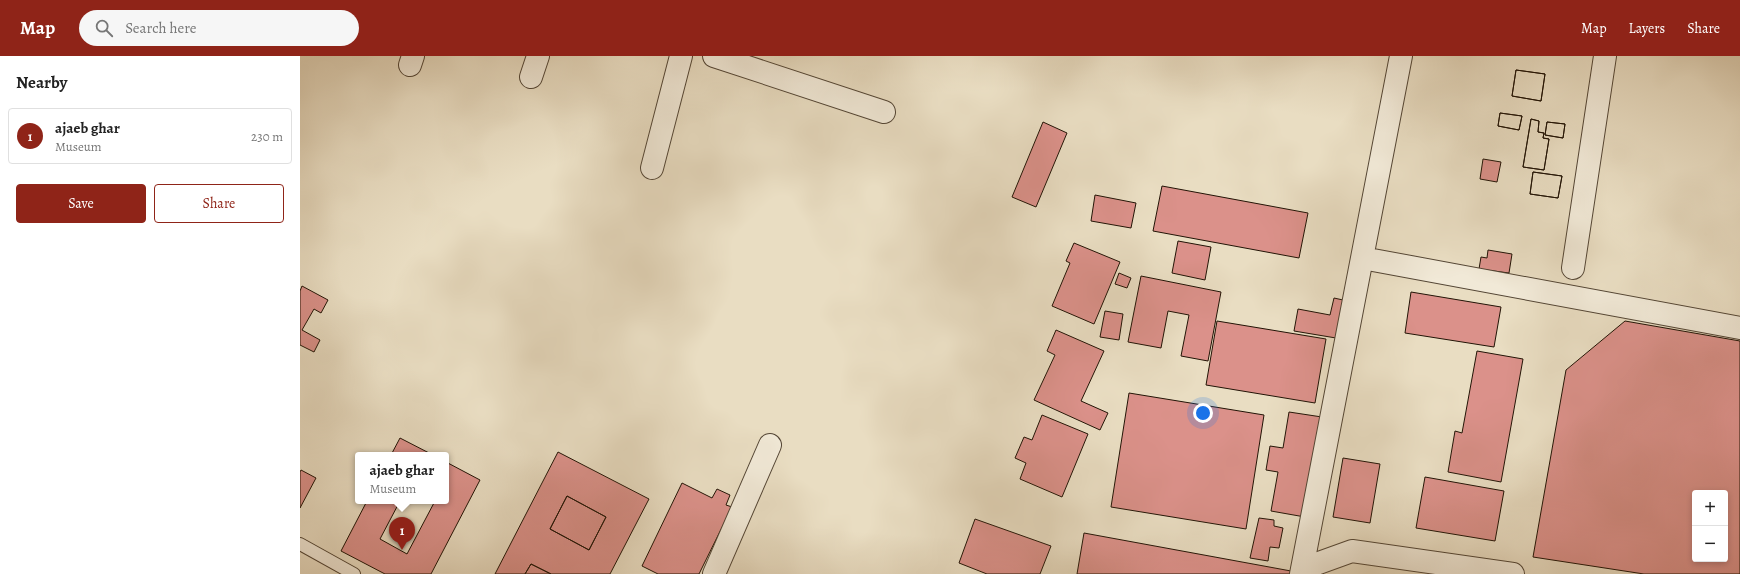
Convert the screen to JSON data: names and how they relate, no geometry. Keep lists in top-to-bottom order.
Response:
{
  "page": {
    "header": "Map",
    "search": "Search here",
    "nav": ["Map", "Layers", "Share"],
    "heading": "Nearby",
    "list": [
      {
        "mark": "1",
        "name": "ajaeb ghar",
        "note": "Museum",
        "value": "230 m"
      }
    ],
    "buttons": ["Save", "Share"],
    "popup": ["ajaeb ghar", "Museum"],
    "map_buttons": ["+", "−"],
    "pins": "1"
  }
}
